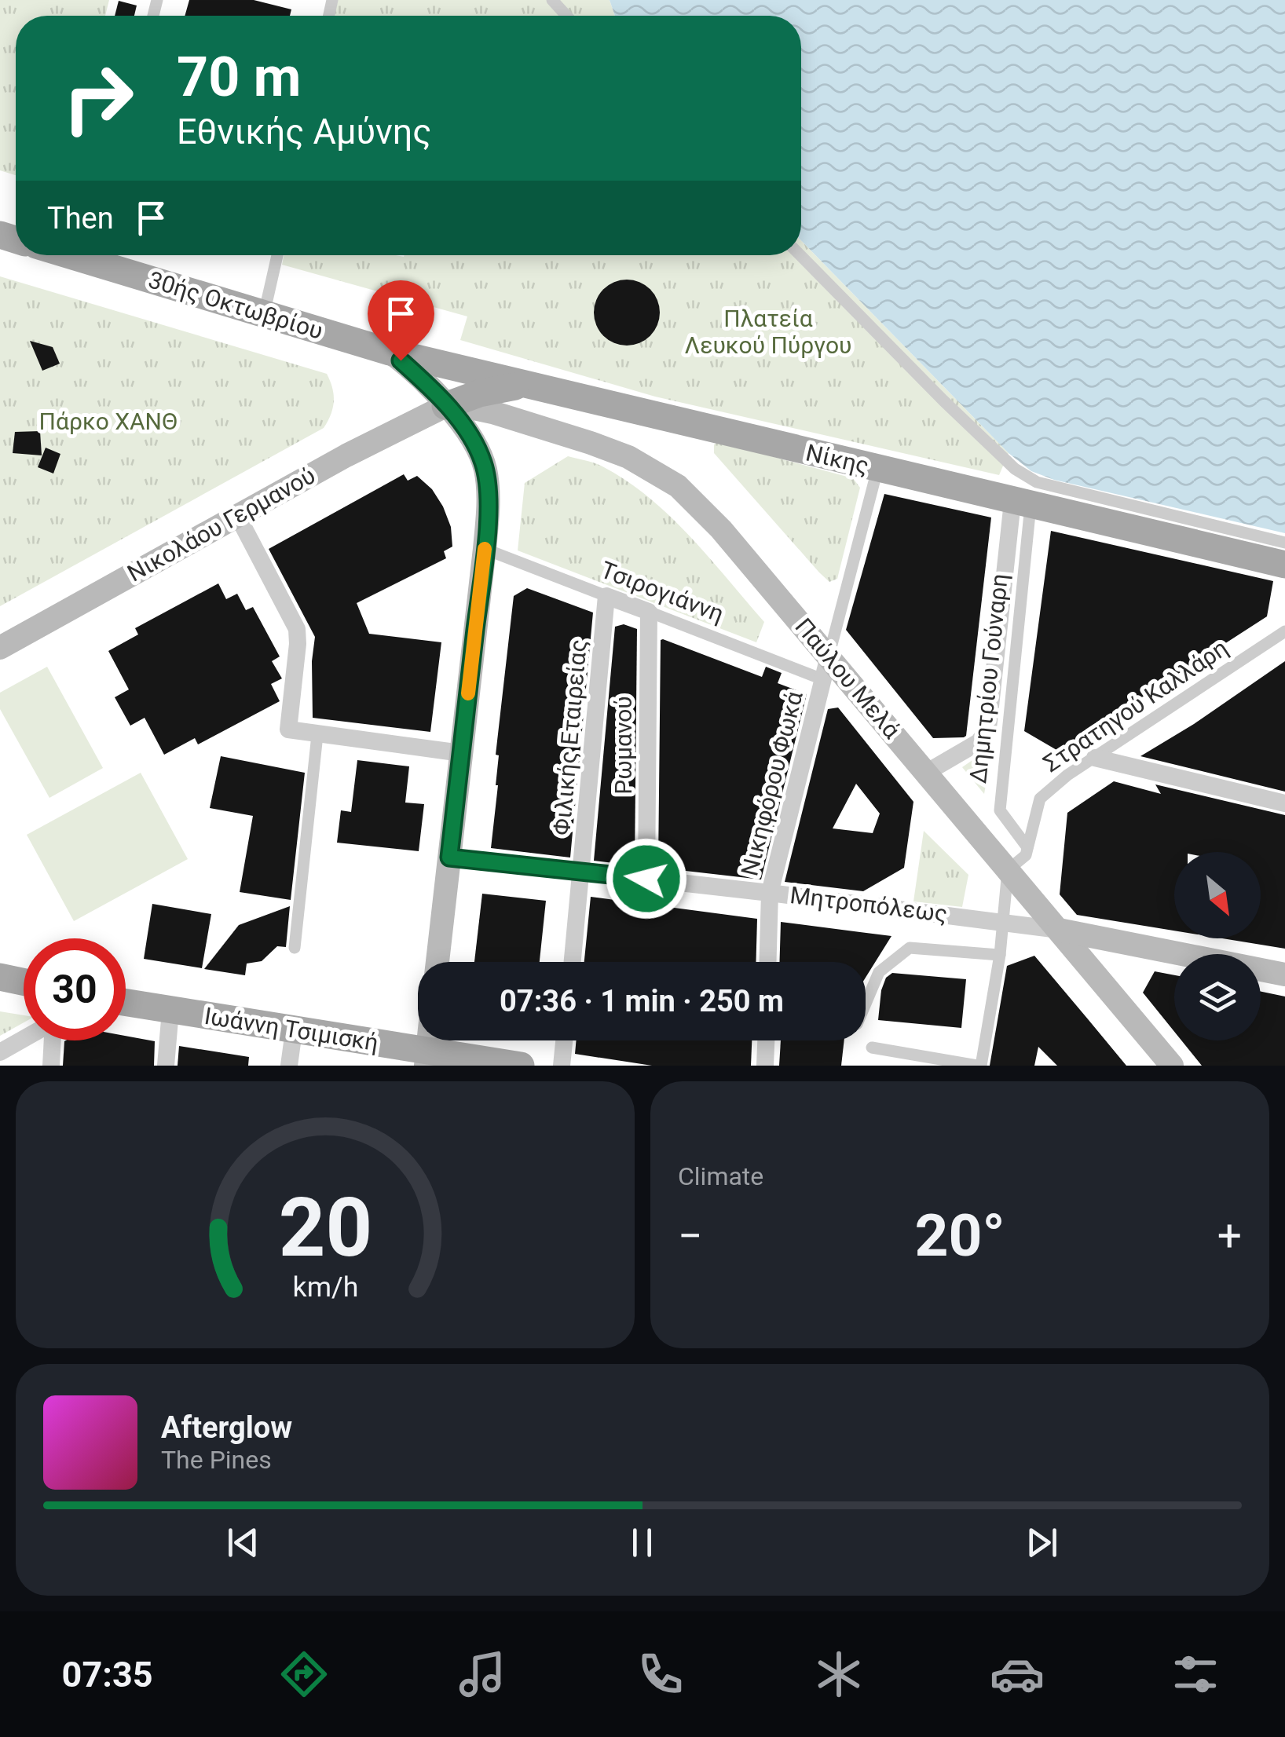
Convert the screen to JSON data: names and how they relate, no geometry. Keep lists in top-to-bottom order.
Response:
{
  "streets": {
    "main road": [
      "30ής Οκτωβρίου",
      "Νίκης",
      "Νικολάου Γερμανού",
      "Παύλου Μελά",
      "Μητροπόλεως",
      "Ιωάννη Τσιμισκή"
    ],
    "street": [
      "Τσιρογιάννη",
      "Δημητρίου Γούναρη",
      "Στρατηγού Καλλάρη",
      "Φιλικής Εταιρείας",
      "Ρωμανού",
      "Νικηφόρου Φωκά"
    ]
  },
  "crossings": [
    ["30ής Οκτωβρίου", "Νίκης"],
    ["Νίκης", "Δημητρίου Γούναρη"],
    ["Νίκης", "Νικηφόρου Φωκά"],
    ["Νικολάου Γερμανού", "Παύλου Μελά"],
    ["Τσιρογιάννη", "Παύλου Μελά"],
    ["Τσιρογιάννη", "Φιλικής Εταιρείας"],
    ["Τσιρογιάννη", "Ρωμανού"],
    ["Τσιρογιάννη", "Νικηφόρου Φωκά"],
    ["Παύλου Μελά", "Δημητρίου Γούναρη"],
    ["Παύλου Μελά", "Στρατηγού Καλλάρη"],
    ["Παύλου Μελά", "Νικηφόρου Φωκά"],
    ["Παύλου Μελά", "Μητροπόλεως"],
    ["Δημητρίου Γούναρη", "Στρατηγού Καλλάρη"],
    ["Φιλικής Εταιρείας", "Μητροπόλεως"],
    ["Ρωμανού", "Μητροπόλεως"],
    ["Νικηφόρου Φωκά", "Μητροπόλεως"]
  ],
  "parks": ["Πλατεία Λευκού Πύργου", "Πάρκο ΧΑΝΘ"],
  "north": "bottom right",
  "page": {
    "turn": ["70 m", "Εθνικής Αμύνης"],
    "then": "Then",
    "limit": "30",
    "trip": "07:36 · 1 min · 250 m",
    "tile": "Climate",
    "heat": ["−", "20°", "+"],
    "song": ["Afterglow", "The Pines"],
    "tabs": "07:35",
    "gauge": ["20", "km/h"]
  }
}
